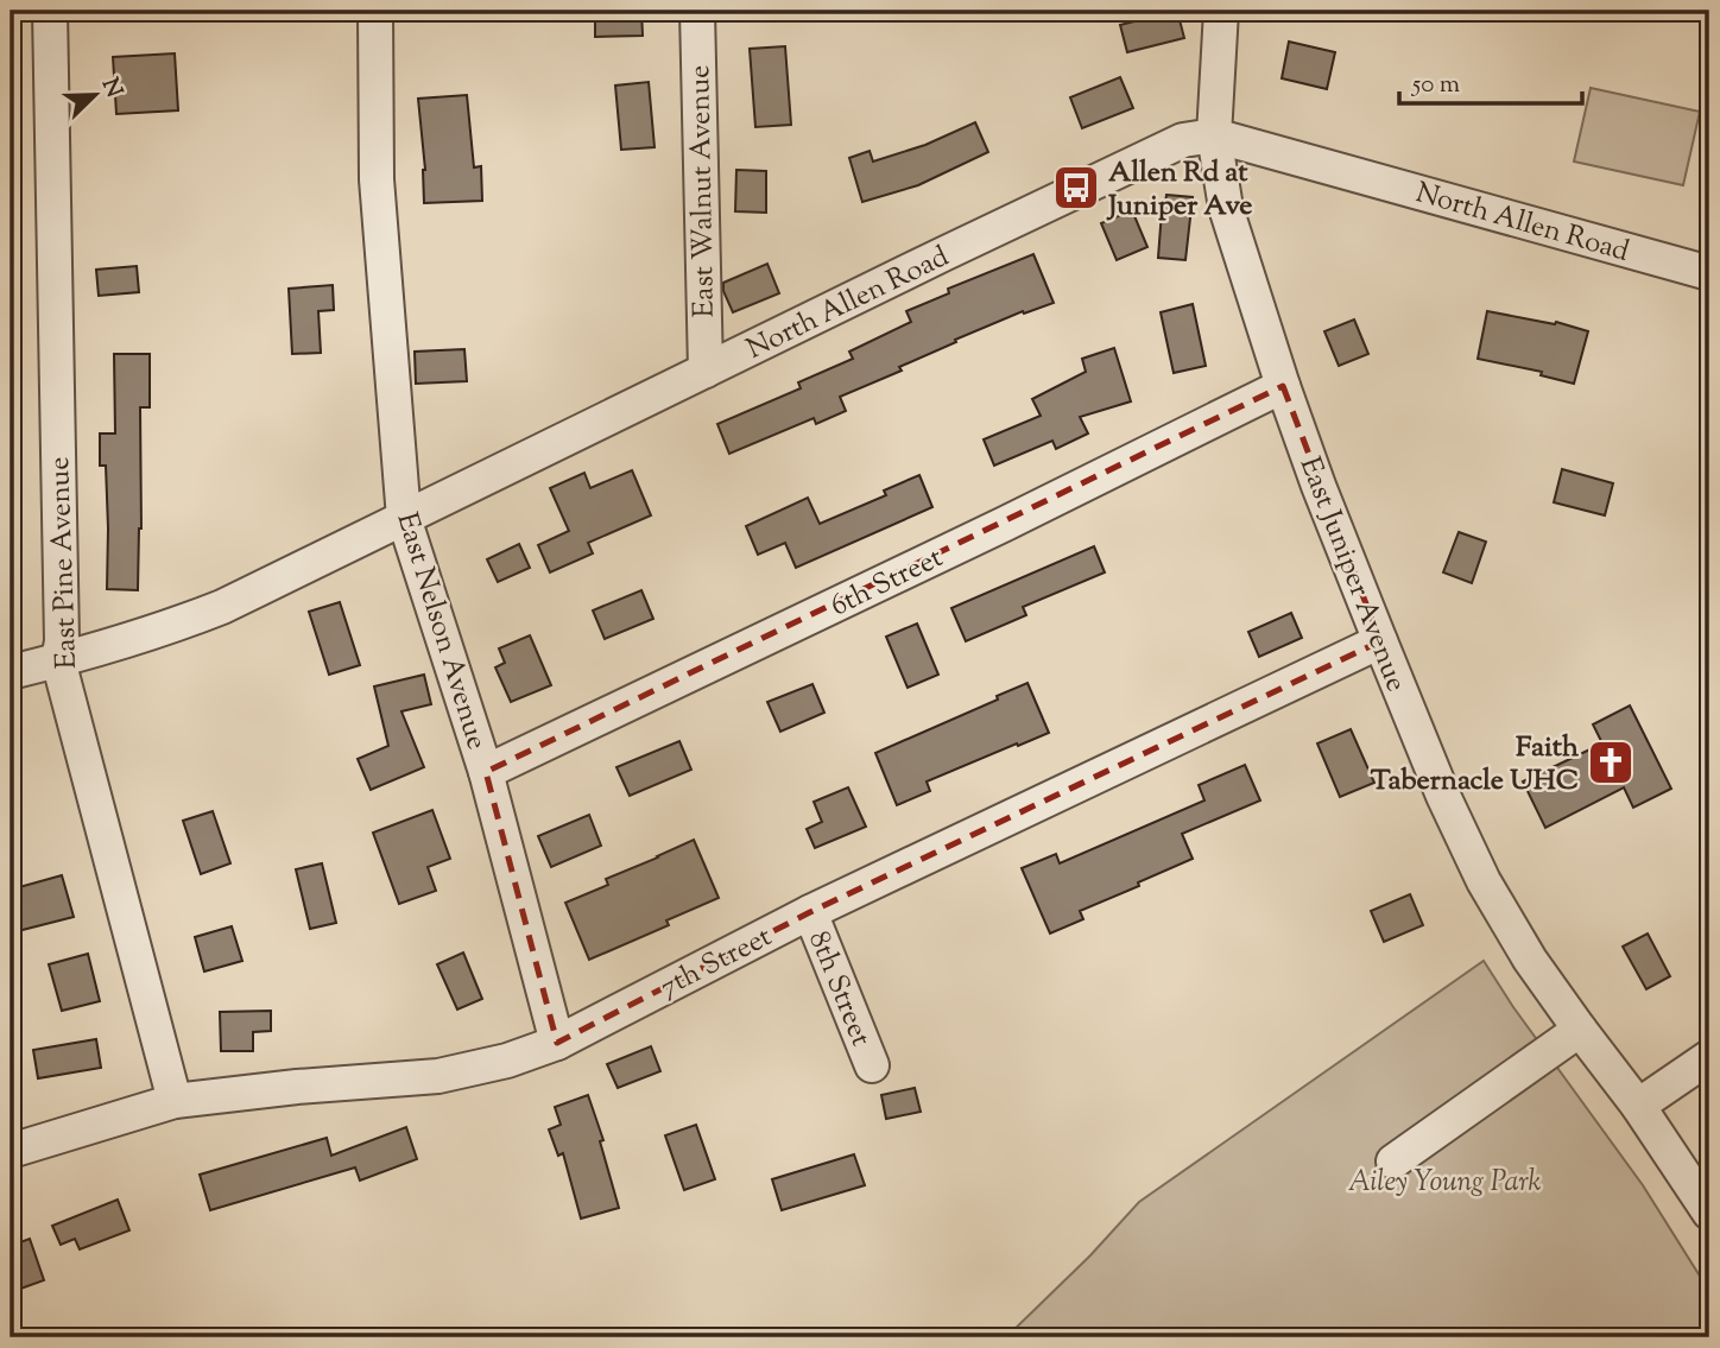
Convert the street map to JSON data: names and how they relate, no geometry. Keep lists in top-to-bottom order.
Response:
{
  "streets": {
    "street": [
      "East Walnut Avenue",
      "North Allen Road",
      "East Pine Avenue",
      "East Juniper Avenue",
      "6th Street",
      "East Nelson Avenue",
      "7th Street",
      "8th Street"
    ]
  },
  "crossings": [
    ["East Walnut Avenue", "North Allen Road"],
    ["North Allen Road", "East Pine Avenue"],
    ["North Allen Road", "East Juniper Avenue"],
    ["North Allen Road", "East Nelson Avenue"],
    ["East Pine Avenue", "7th Street"],
    ["East Juniper Avenue", "6th Street"],
    ["East Juniper Avenue", "7th Street"],
    ["6th Street", "East Nelson Avenue"],
    ["East Nelson Avenue", "7th Street"],
    ["7th Street", "8th Street"]
  ],
  "parks": ["Ailey Young Park"],
  "places": {
    "bus stop": ["Allen Rd at Juniper Ave"],
    "church": ["Faith Tabernacle UHC"]
  },
  "scale_bar": "50 m",
  "north": "top right"
}
